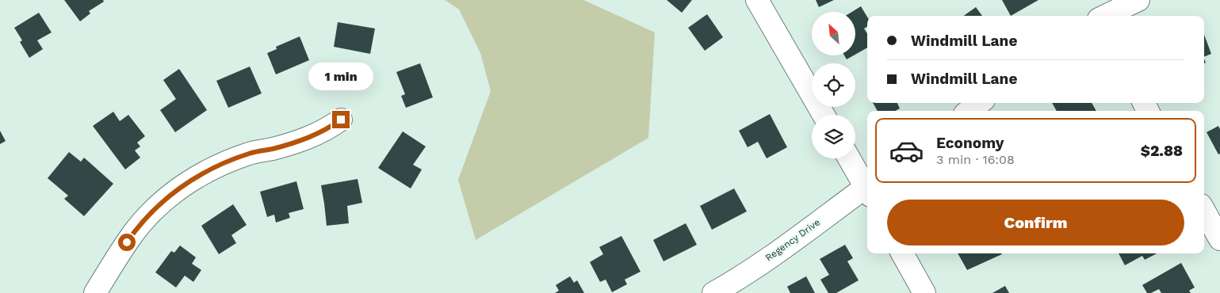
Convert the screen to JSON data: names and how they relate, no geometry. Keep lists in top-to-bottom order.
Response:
{
  "streets": {
    "street": ["Regency Drive"]
  },
  "north": "top left",
  "page": {
    "banner": ["Windmill Lane", "Windmill Lane"],
    "bubble": "1 min",
    "list": [
      {
        "name": "Economy",
        "note": "3 min · 16:08",
        "value": "$2.88"
      }
    ],
    "buttons": "Confirm"
  }
}
